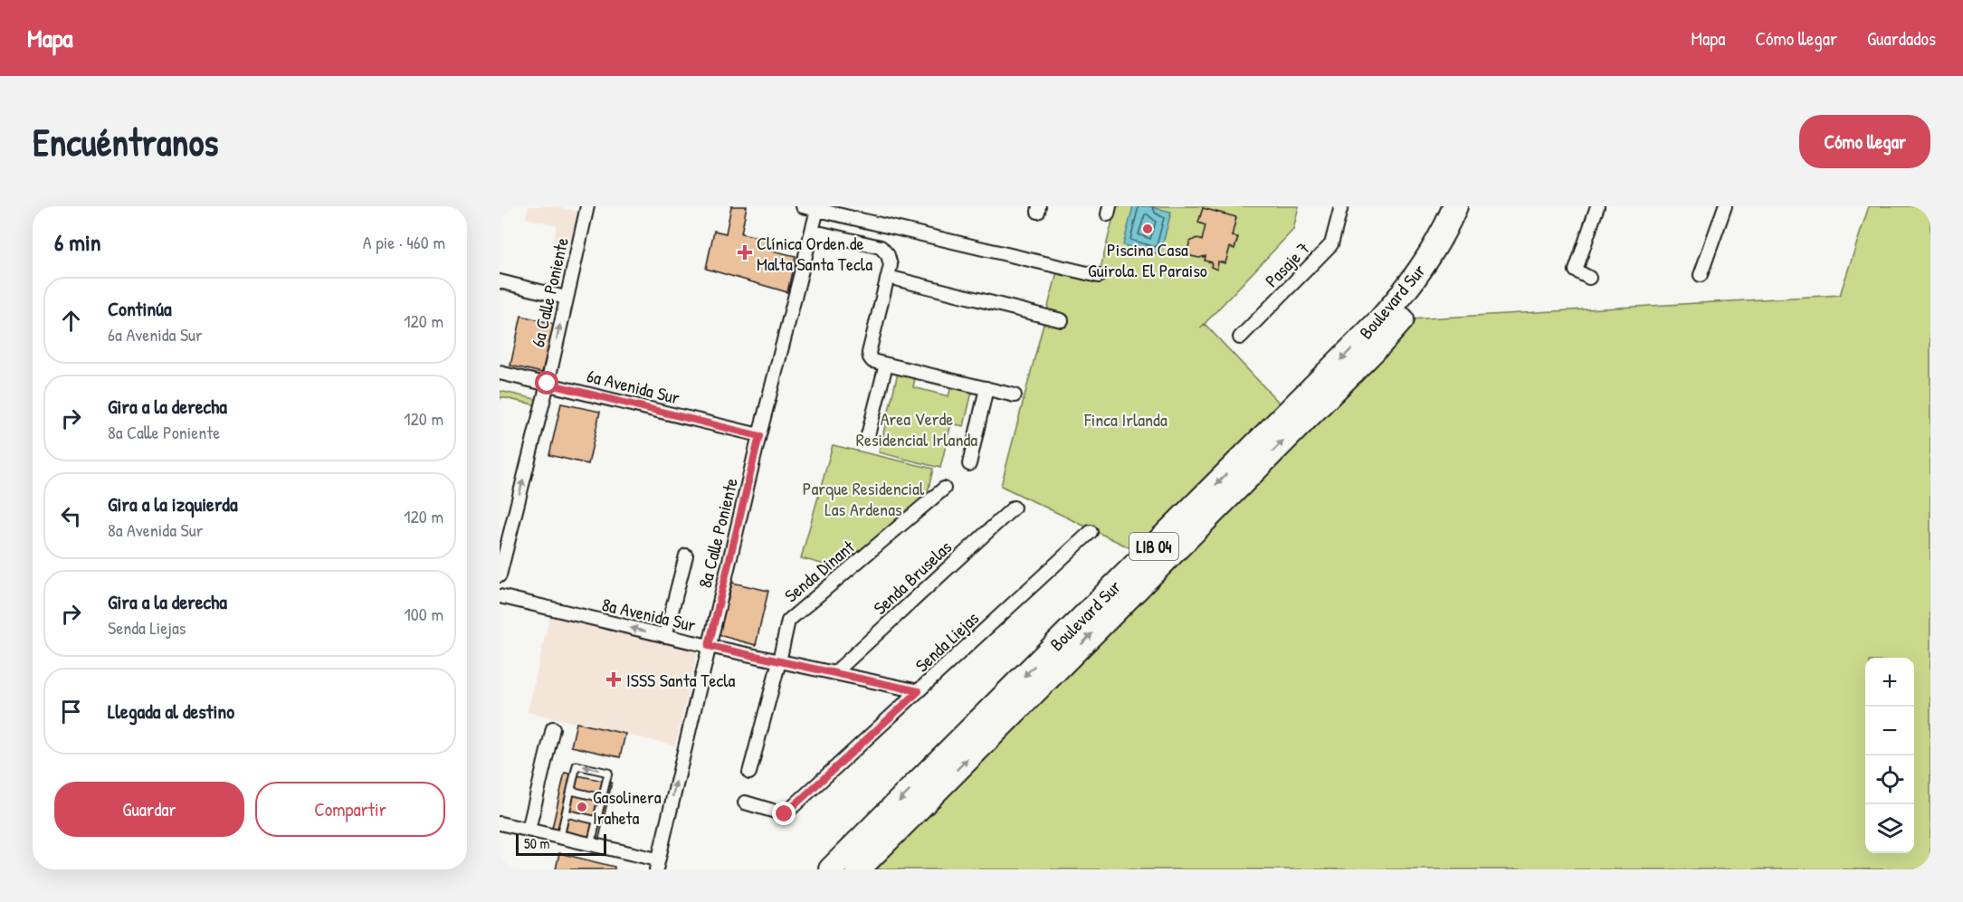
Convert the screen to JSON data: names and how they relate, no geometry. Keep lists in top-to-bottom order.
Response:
{
  "streets": {
    "highway": ["Boulevard Sur", "LIB 04"],
    "street": [
      "Pasaje 7",
      "6a Calle Poniente",
      "6a Avenida Sur",
      "8a Calle Poniente",
      "Senda Dinant",
      "Senda Bruselas",
      "8a Avenida Sur",
      "Senda Liejas"
    ]
  },
  "crossings": [
    ["6a Calle Poniente", "6a Avenida Sur"],
    ["6a Avenida Sur", "8a Calle Poniente"],
    ["8a Calle Poniente", "8a Avenida Sur"],
    ["Senda Dinant", "8a Avenida Sur"],
    ["Senda Bruselas", "8a Avenida Sur"],
    ["8a Avenida Sur", "Senda Liejas"]
  ],
  "one_way": ["6a Calle Poniente", "8a Avenida Sur"],
  "parks": ["Area Verde Residencial Irlanda", "Finca Irlanda", "Parque Residencial Las Ardenas"],
  "places": {
    "other": ["Piscina Casa Guirola. El Paraiso", "Gasolinera Iraheta"],
    "health": ["Clínica Orden de Malta Santa Tecla", "ISSS Santa Tecla"]
  },
  "scale_bar": "50 m",
  "page": {
    "header": "Mapa",
    "nav": ["Mapa", "Cómo llegar", "Guardados"],
    "buttons": [
      "Cómo llegar",
      ["Guardar", "Compartir"]
    ],
    "title": "Encuéntranos",
    "heading": ["6 min", "A pie · 460 m"],
    "list": [
      ["Continúa", "6a Avenida Sur", "120 m"],
      ["Gira a la derecha", "8a Calle Poniente", "120 m"],
      ["Gira a la izquierda", "8a Avenida Sur", "120 m"],
      ["Gira a la derecha", "Senda Liejas", "100 m"],
      "Llegada al destino"
    ],
    "map_buttons": ["+", "−"],
    "scale": "50 m"
  }
}
